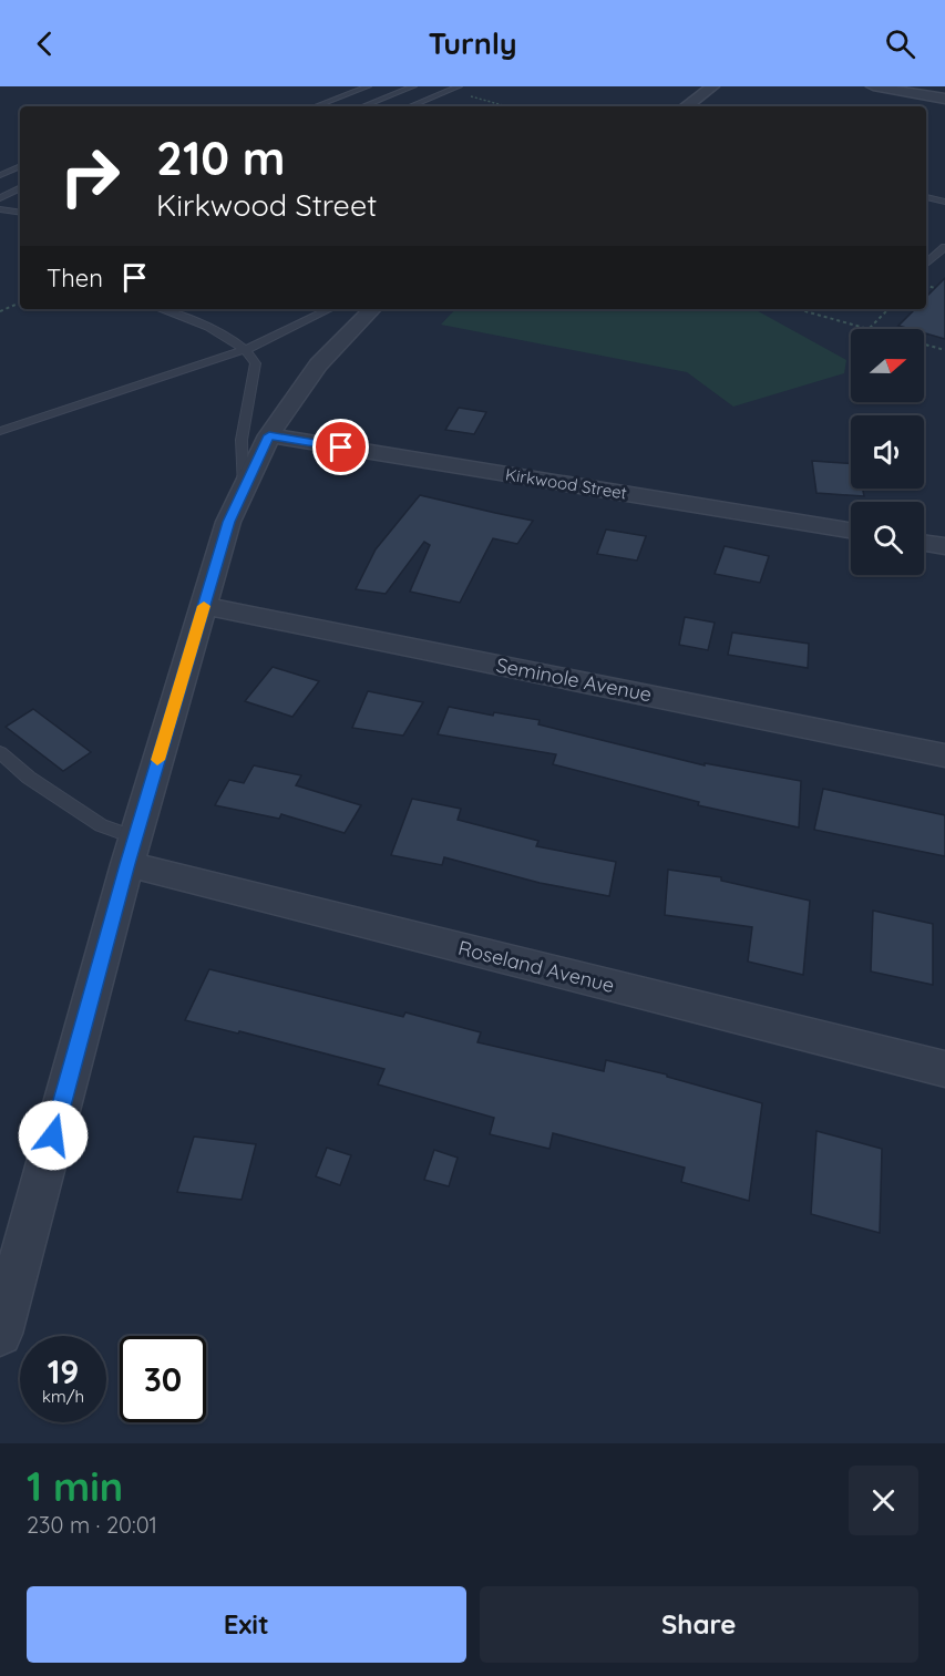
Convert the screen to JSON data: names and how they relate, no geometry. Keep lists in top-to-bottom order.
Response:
{
  "streets": {
    "street": ["Kirkwood Street", "Seminole Avenue", "Roseland Avenue"]
  },
  "north": "right",
  "page": {
    "header": "Turnly",
    "turn": ["210 m", "Kirkwood Street"],
    "then": "Then",
    "speed": "19 km/h",
    "limit": "30",
    "heading": ["1 min", "230 m · 20:01"],
    "buttons": ["Exit", "Share"]
  }
}
